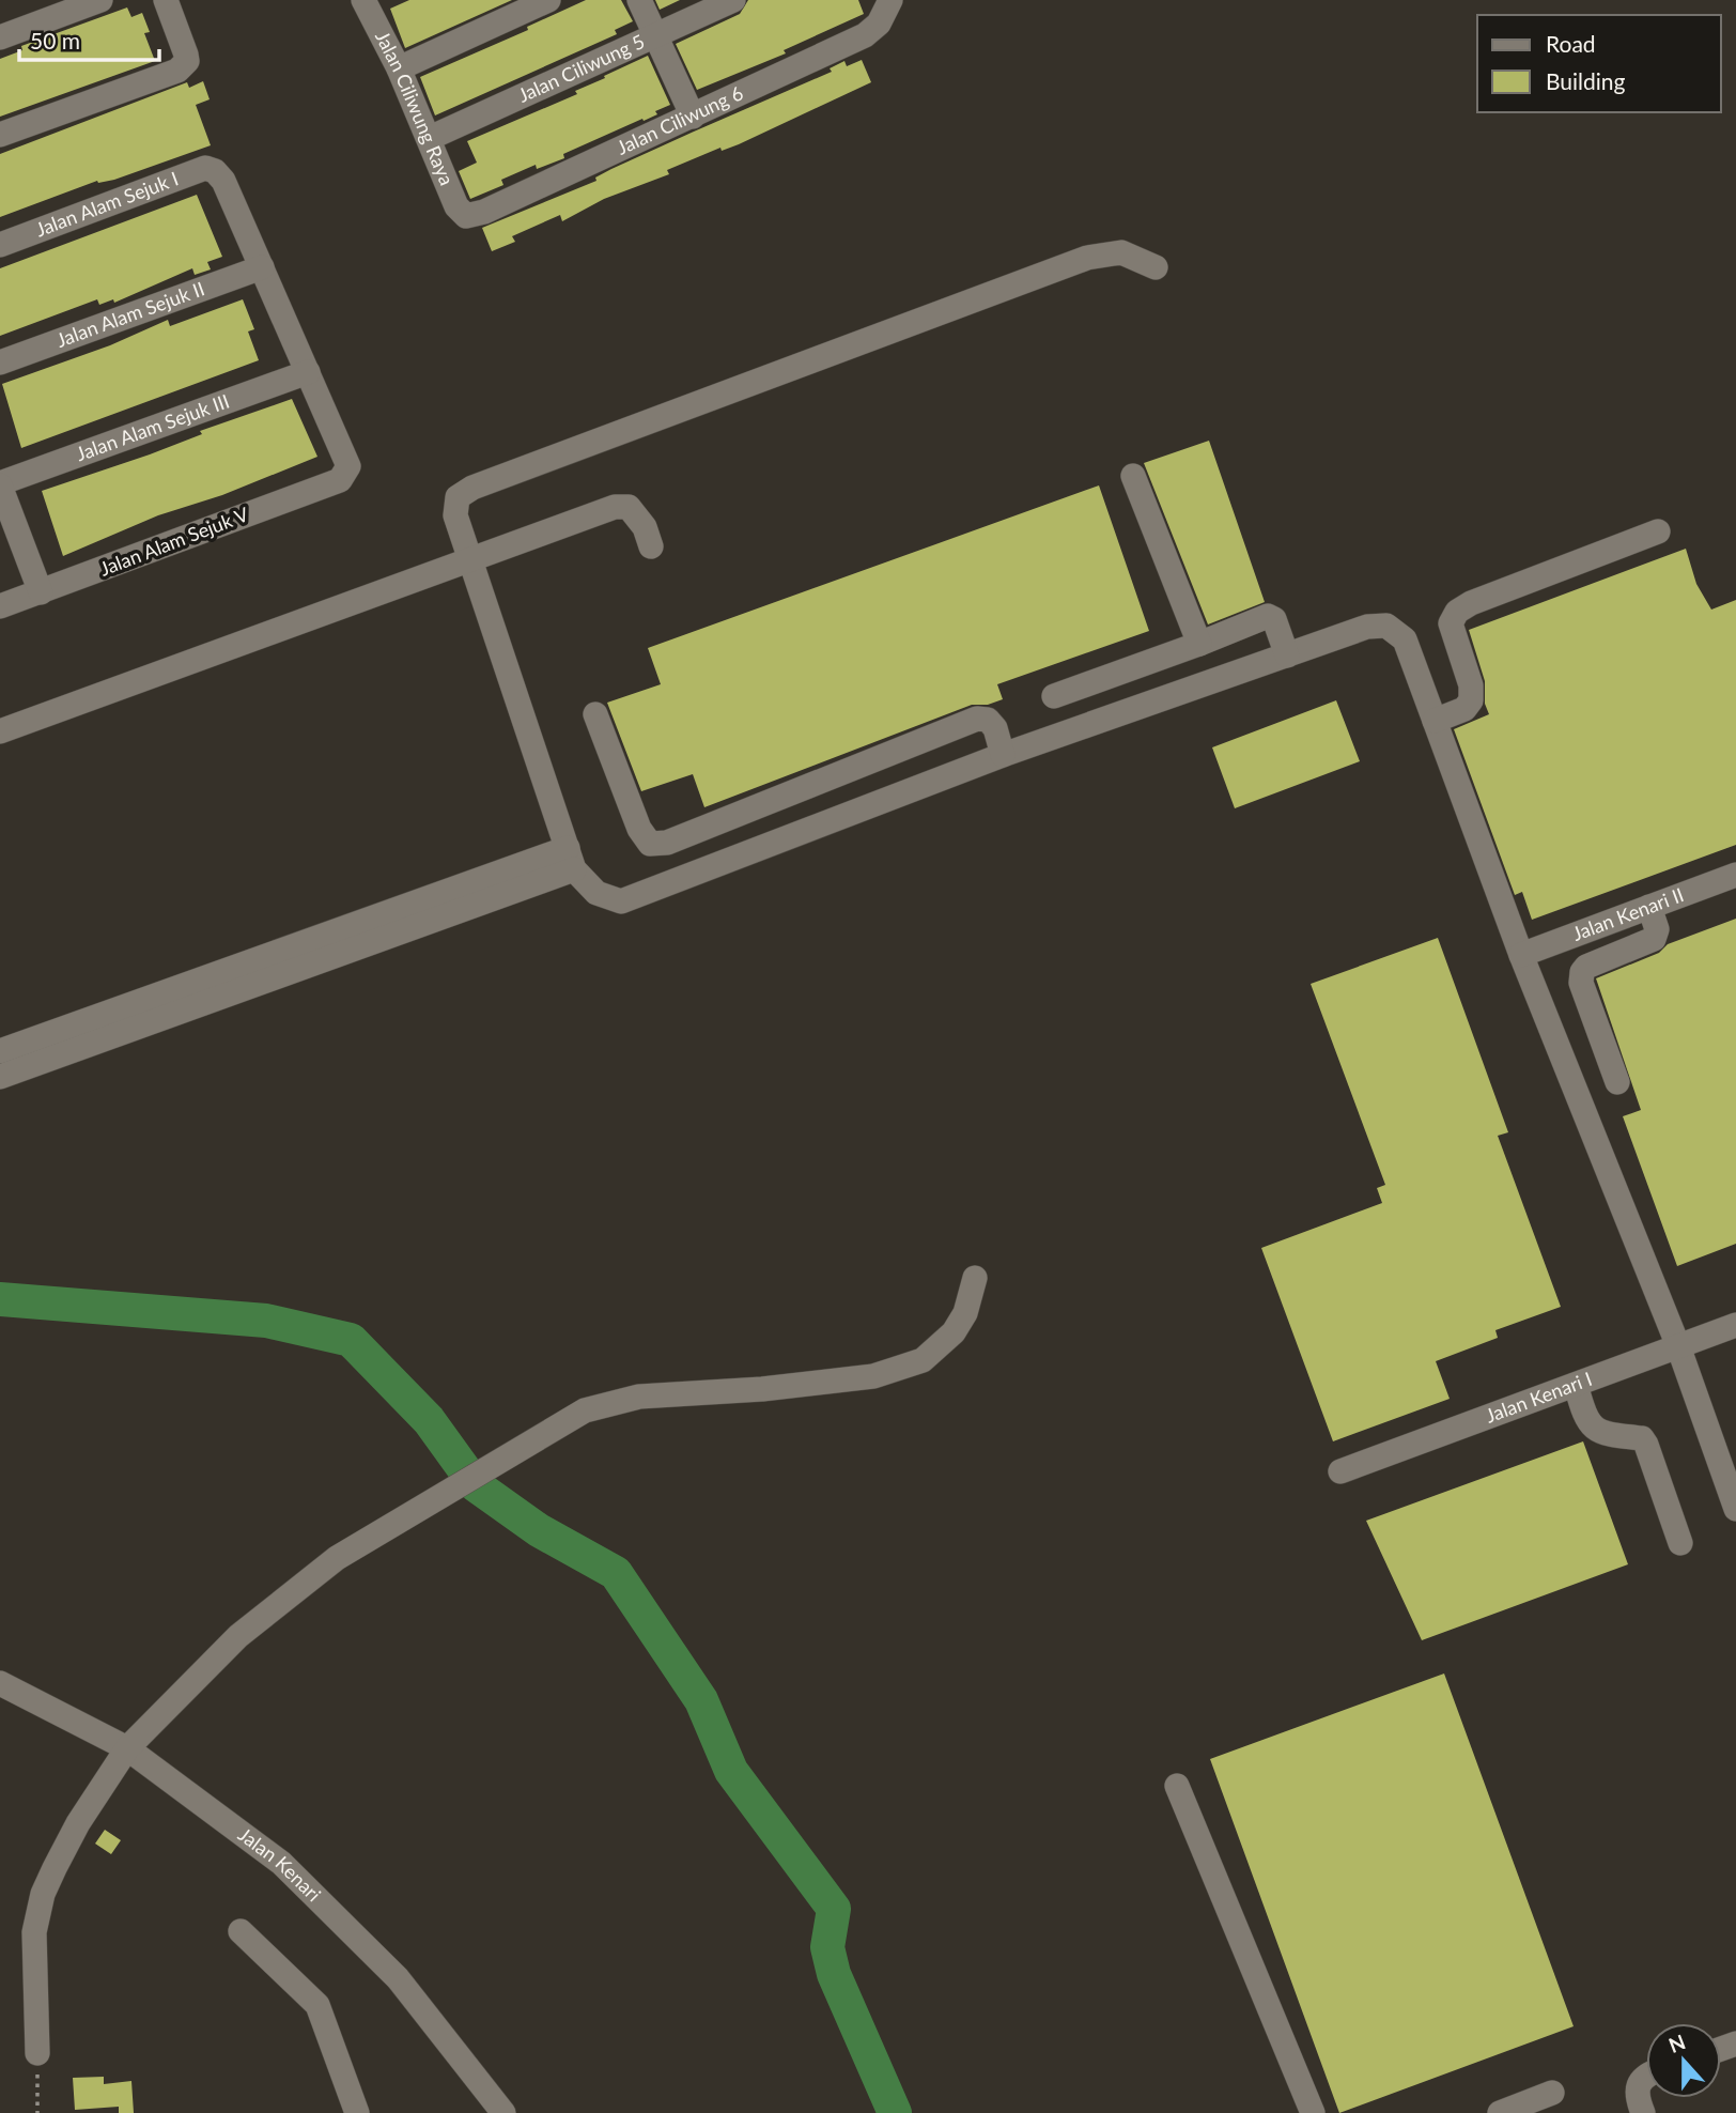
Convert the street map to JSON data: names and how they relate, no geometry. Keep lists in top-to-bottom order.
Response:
{
  "streets": {
    "street": [
      "Jalan Ciliwung 5",
      "Jalan Ciliwung Raya",
      "Jalan Ciliwung 6",
      "Jalan Alam Sejuk I",
      "Jalan Alam Sejuk II",
      "Jalan Alam Sejuk III",
      "Jalan Alam Sejuk V",
      "Jalan Kenari II",
      "Jalan Kenari I",
      "Jalan Kenari"
    ]
  },
  "crossings": [
    ["Jalan Ciliwung 5", "Jalan Ciliwung Raya"],
    ["Jalan Ciliwung Raya", "Jalan Ciliwung 6"],
    ["Jalan Alam Sejuk I", "Jalan Alam Sejuk II"],
    ["Jalan Alam Sejuk III", "Jalan Alam Sejuk V"]
  ],
  "legend": ["Road", "Building"],
  "scale_bar": "50 m",
  "north": "top"
}
